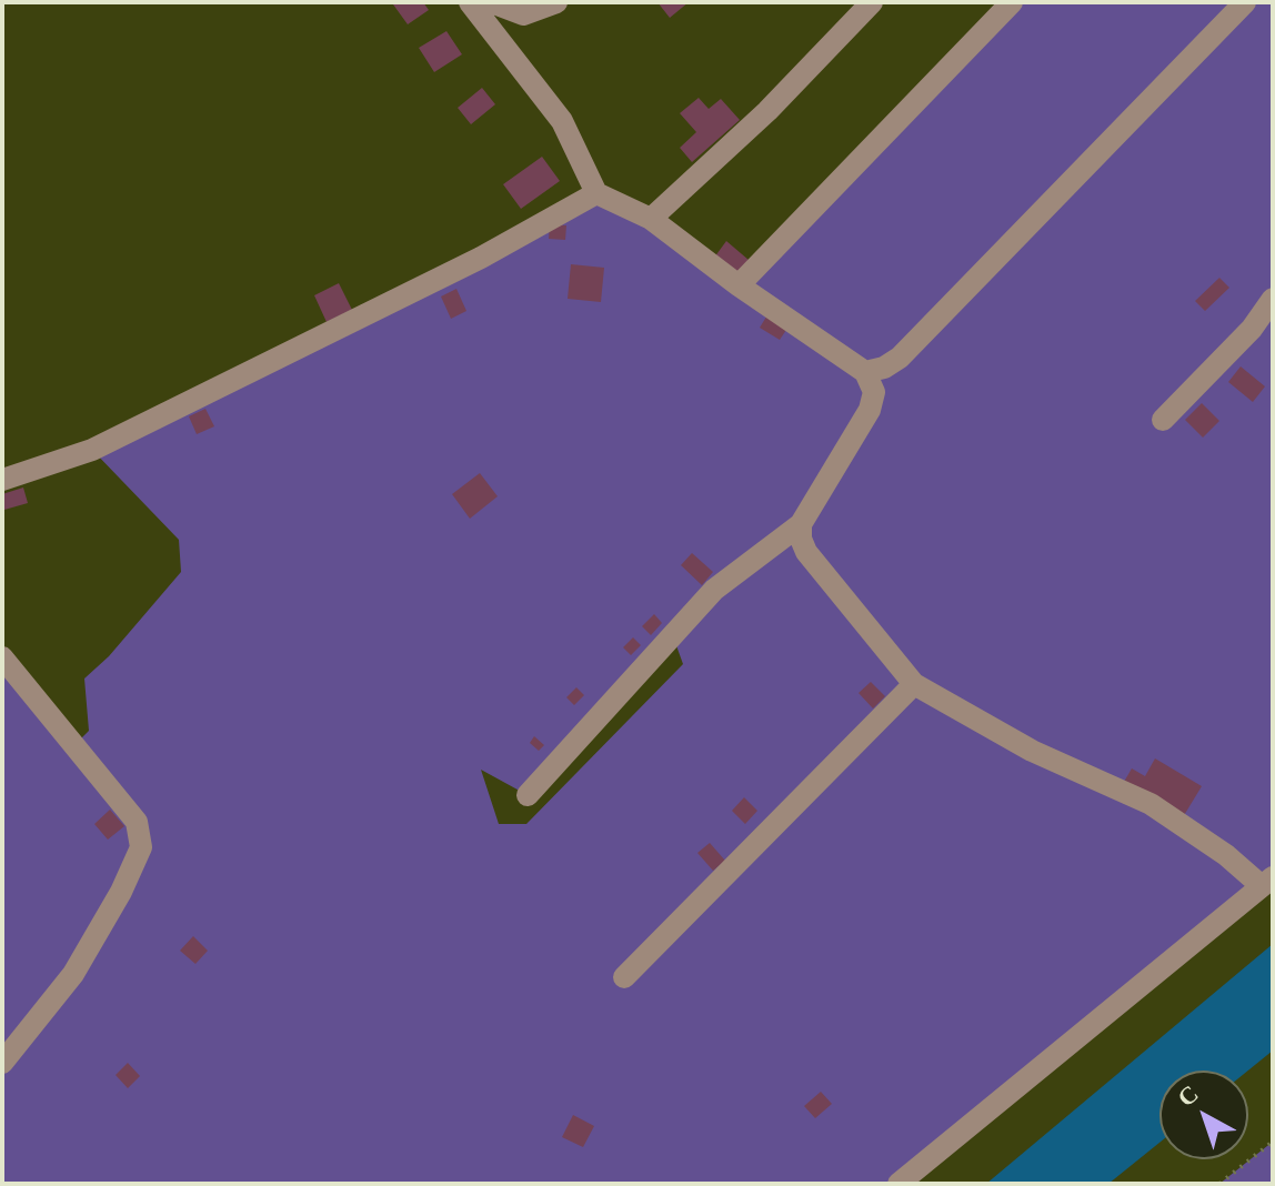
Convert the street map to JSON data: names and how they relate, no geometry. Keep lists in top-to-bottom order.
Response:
{
  "north": "top left"
}
